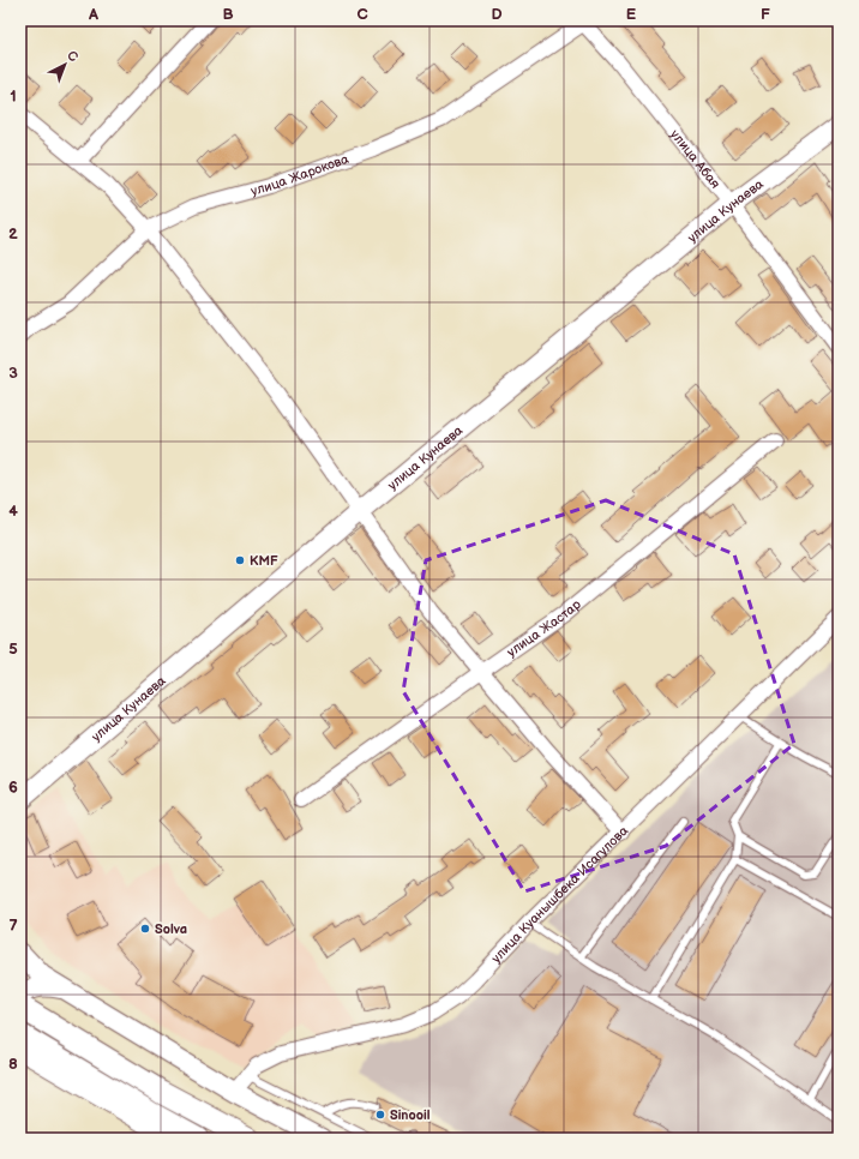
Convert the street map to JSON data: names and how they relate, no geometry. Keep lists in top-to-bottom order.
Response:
{
  "streets": {
    "main road": ["улица Кунаева"],
    "street": [
      "улица Абая",
      "улица Жарокова",
      "улица Жастар",
      "улица Куанышбека Исагулова"
    ]
  },
  "crossings": [
    ["улица Абая", "улица Жарокова"],
    ["улица Абая", "улица Кунаева"]
  ],
  "places": ["KMF", "Solva", "Sinooil"],
  "north": "top right",
  "grid": {
    "columns": [
      "A",
      "B",
      "C",
      "D",
      "E",
      "F"
    ],
    "rows": [
      "1",
      "2",
      "3",
      "4",
      "5",
      "6",
      "7",
      "8"
    ]
  }
}
